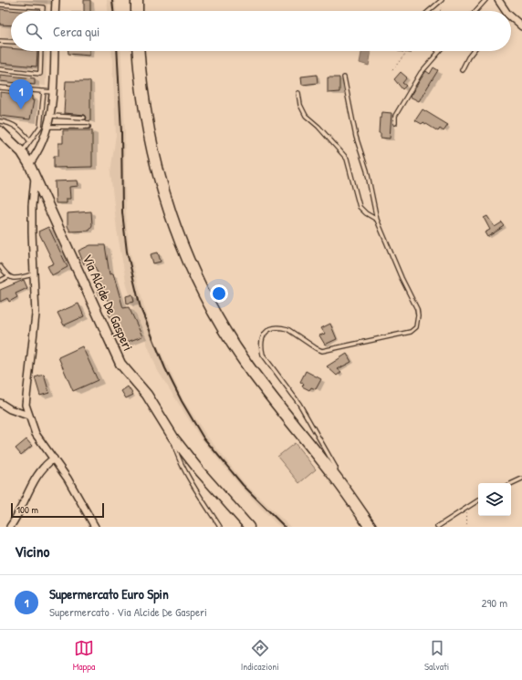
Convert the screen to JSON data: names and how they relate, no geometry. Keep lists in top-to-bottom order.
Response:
{
  "streets": {
    "main road": ["Via Alcide De Gasperi"]
  },
  "scale_bar": "100 m",
  "page": {
    "search": "Cerca qui",
    "pins": "1",
    "scale": "100 m",
    "heading": "Vicino",
    "list": [
      {
        "mark": "1",
        "name": "Supermercato Euro Spin",
        "note": "Supermercato · Via Alcide De Gasperi",
        "value": "290 m"
      }
    ],
    "nav": ["Mappa", "Indicazioni", "Salvati"]
  }
}
